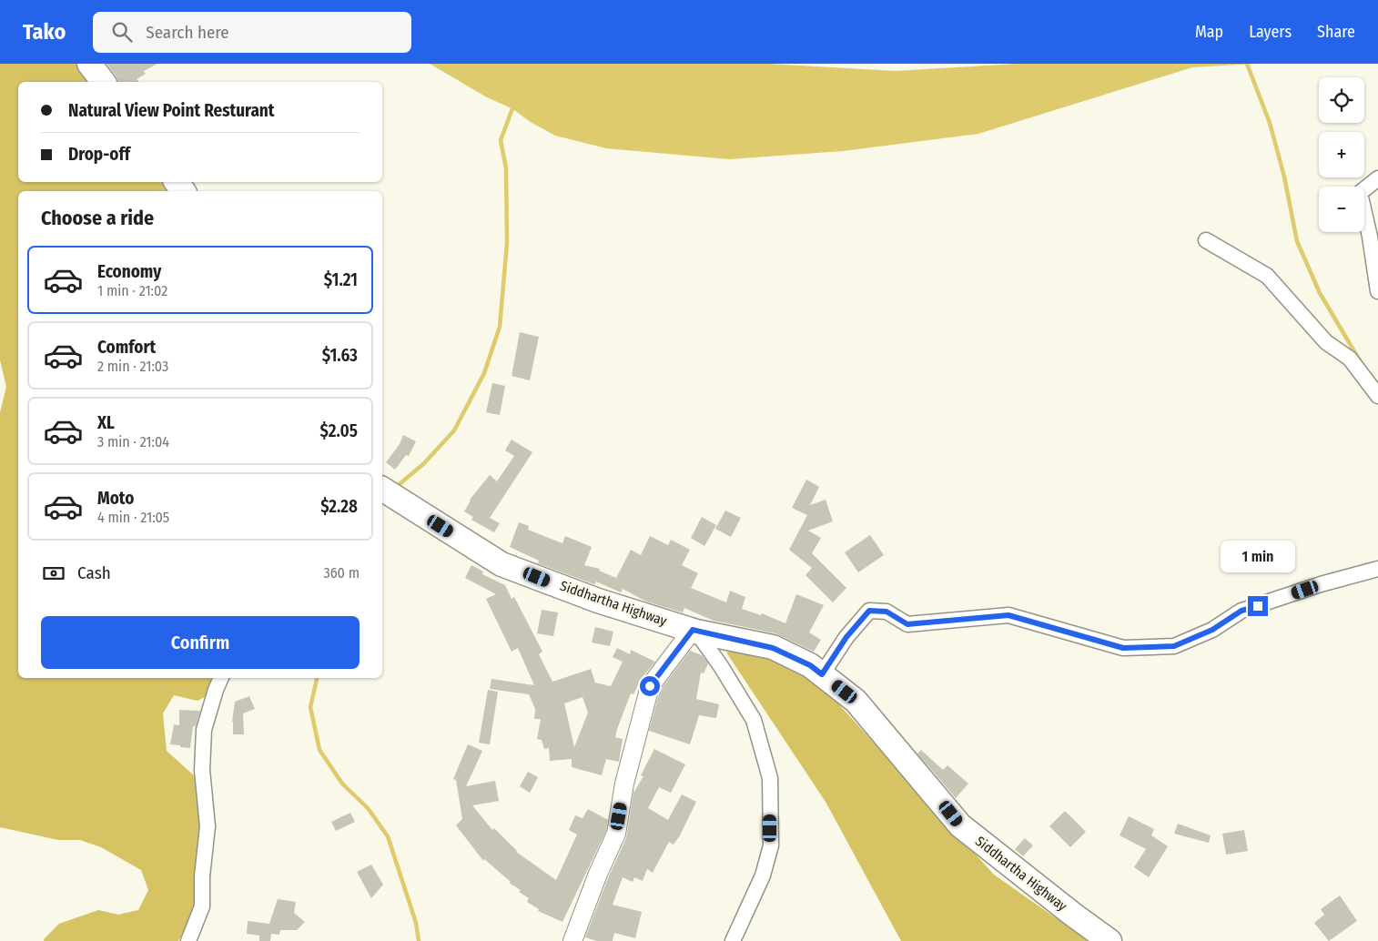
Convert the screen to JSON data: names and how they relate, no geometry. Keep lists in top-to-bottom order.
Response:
{
  "streets": {
    "highway": ["Siddhartha Highway"]
  },
  "page": {
    "header": "Tako",
    "search": "Search here",
    "nav": ["Map", "Layers", "Share"],
    "map_buttons": ["+", "−"],
    "banner": ["Natural View Point Resturant", "Drop-off"],
    "heading": "Choose a ride",
    "list": [
      {
        "name": "Economy",
        "note": "1 min · 21:02",
        "value": "$1.21"
      },
      {
        "name": "Comfort",
        "note": "2 min · 21:03",
        "value": "$1.63"
      },
      {
        "name": "XL",
        "note": "3 min · 21:04",
        "value": "$2.05"
      },
      {
        "name": "Moto",
        "note": "4 min · 21:05",
        "value": "$2.28"
      }
    ],
    "bubble": "1 min",
    "pay": ["Cash", "360 m"],
    "buttons": "Confirm"
  }
}
